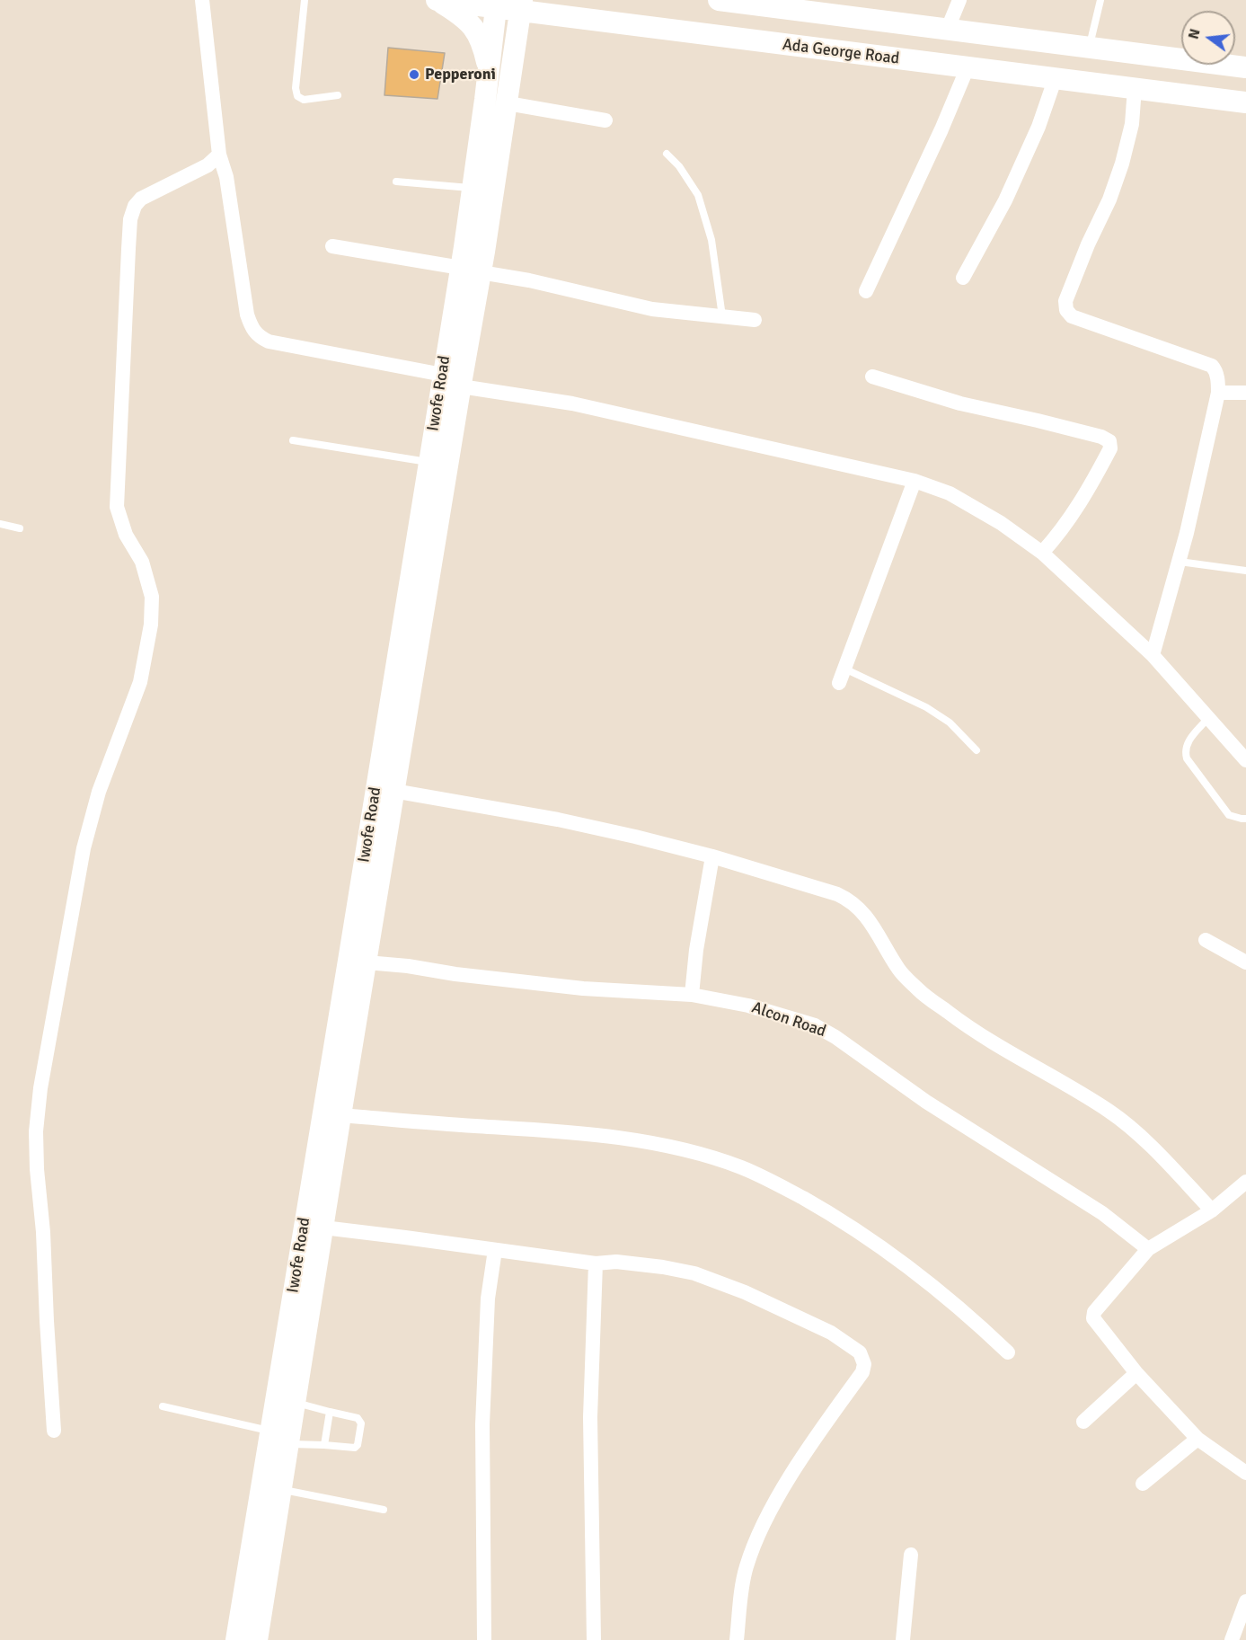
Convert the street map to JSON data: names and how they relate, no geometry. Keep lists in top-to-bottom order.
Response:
{
  "streets": {
    "street": ["Ada George Road", "Iwofe Road", "Alcon Road"]
  },
  "crossings": [
    ["Ada George Road", "Iwofe Road"],
    ["Iwofe Road", "Alcon Road"]
  ],
  "places": ["Pepperoni"],
  "north": "left"
}
